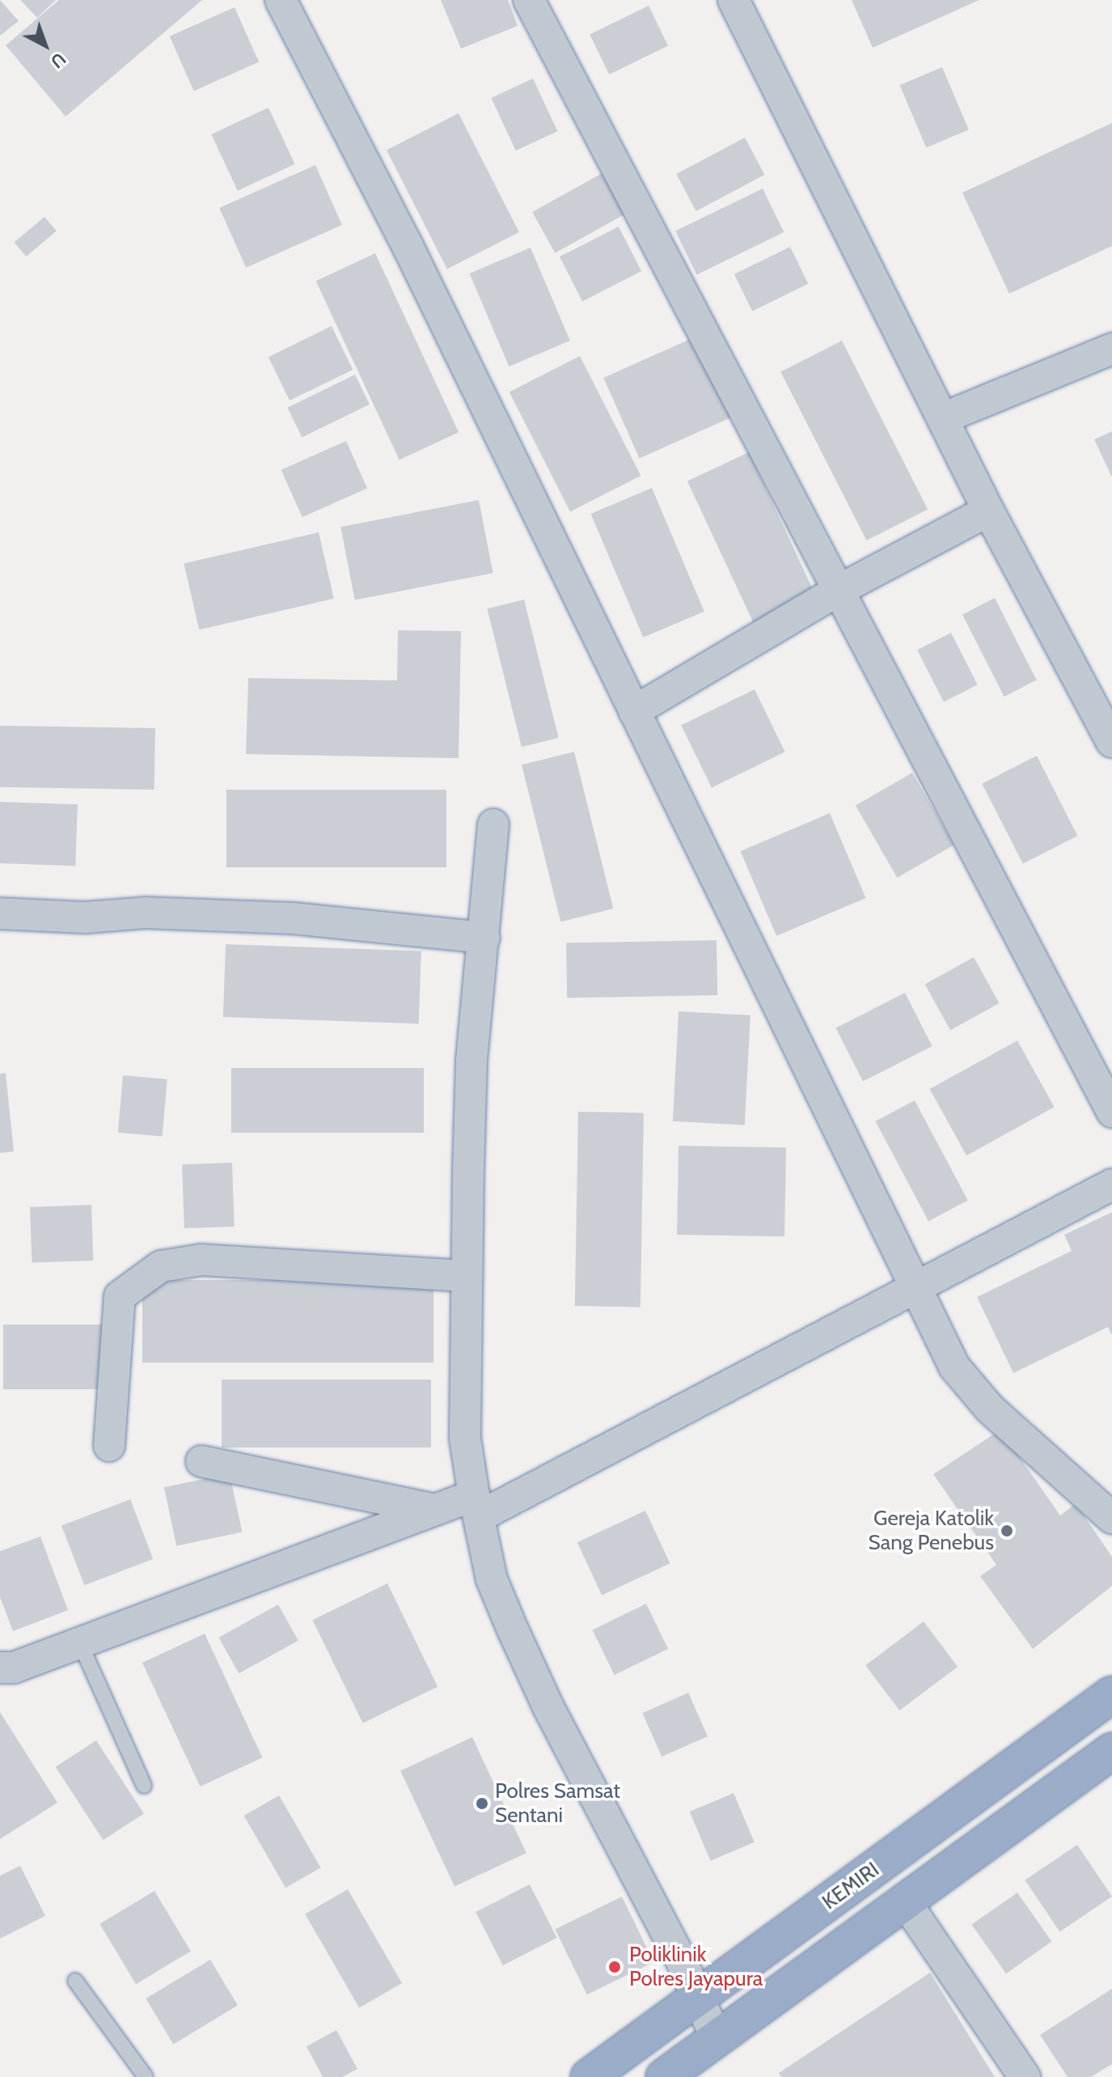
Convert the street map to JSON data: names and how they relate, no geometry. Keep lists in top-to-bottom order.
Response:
{
  "streets": {
    "highway": ["KEMIRI"]
  },
  "places": ["Gereja Katolik Sang Penebus", "Polres Samsat Sentani", "Poliklinik Polres Jayapura"],
  "north": "bottom right"
}
